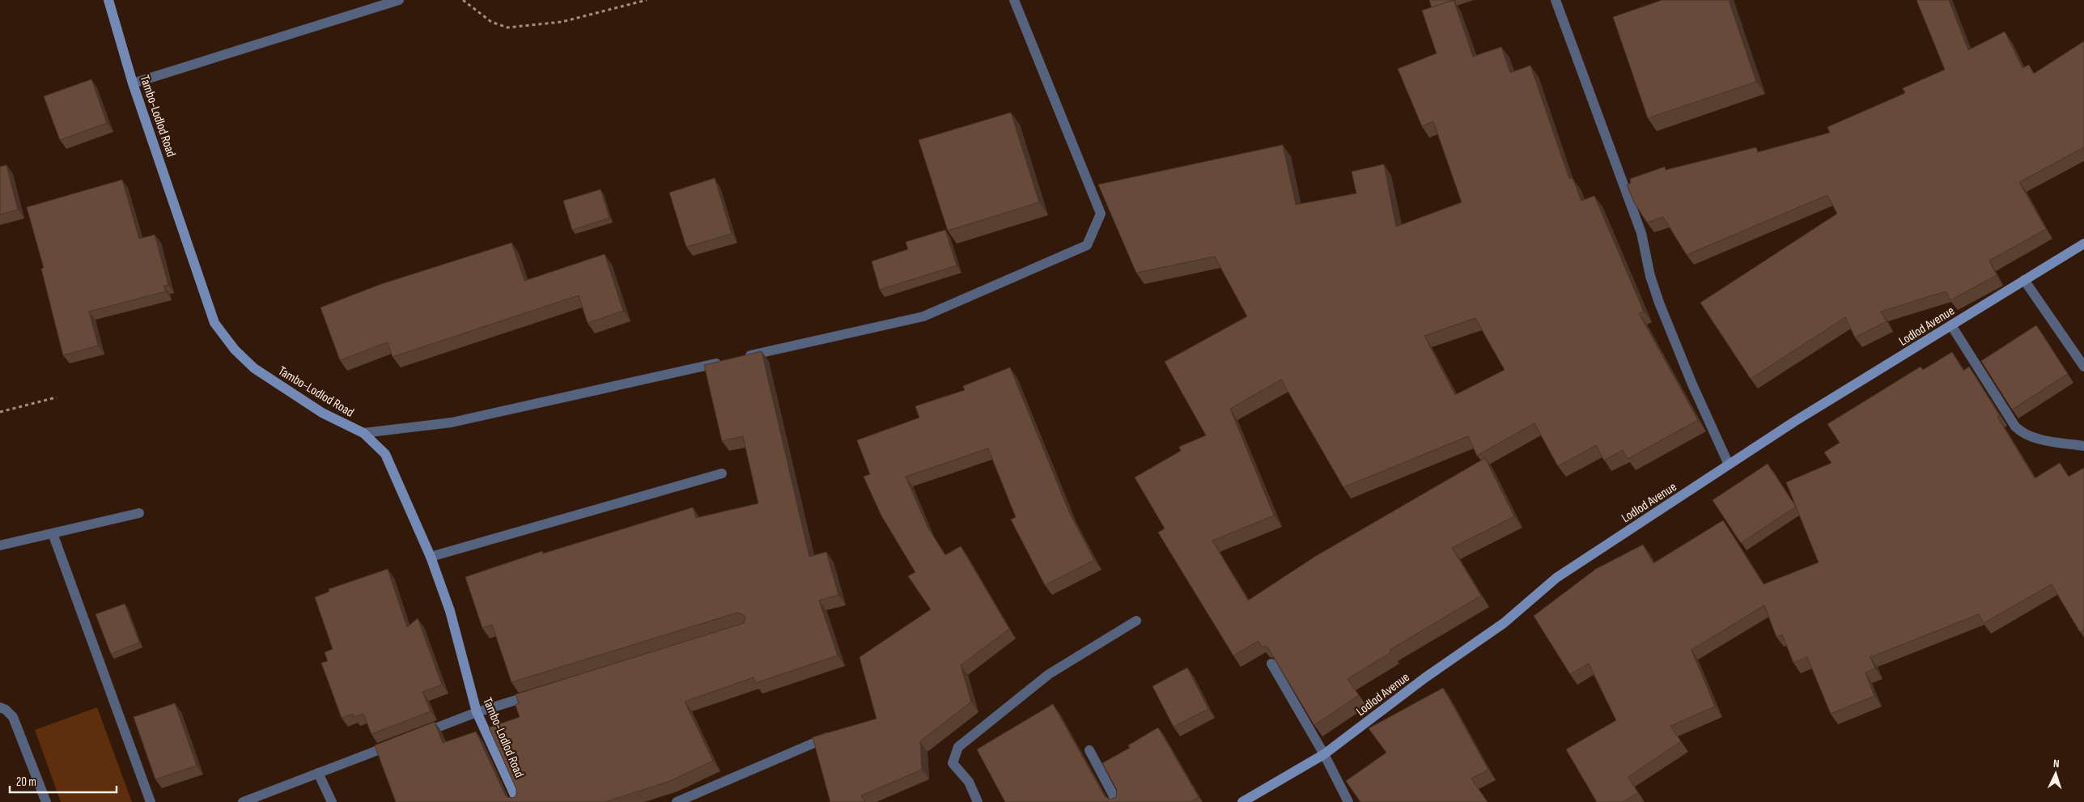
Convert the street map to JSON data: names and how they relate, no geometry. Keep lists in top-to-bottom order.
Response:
{
  "streets": {
    "main road": ["Tambo-Lodlod Road", "Lodlod Avenue"]
  },
  "scale_bar": "20 m",
  "north": "top"
}
